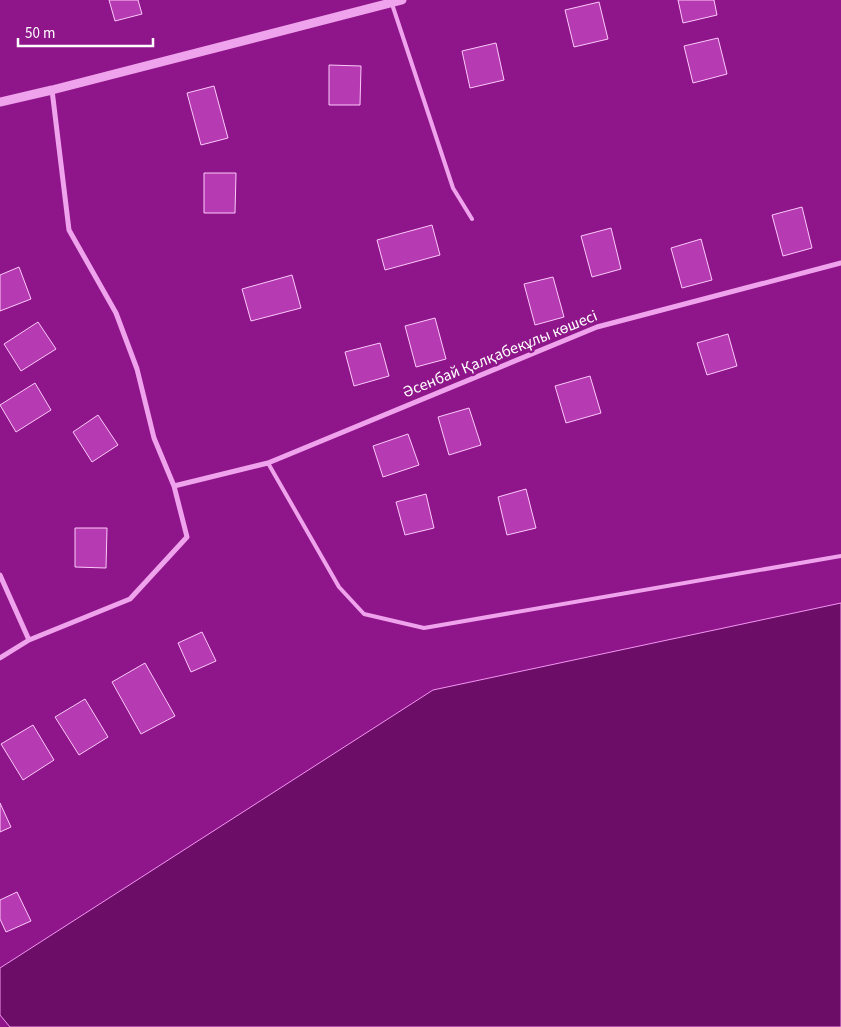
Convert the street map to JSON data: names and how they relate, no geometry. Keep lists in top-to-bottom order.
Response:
{
  "streets": {
    "street": ["Әсенбай Қалқабекұлы көшесі"]
  },
  "scale_bar": "50 m"
}
